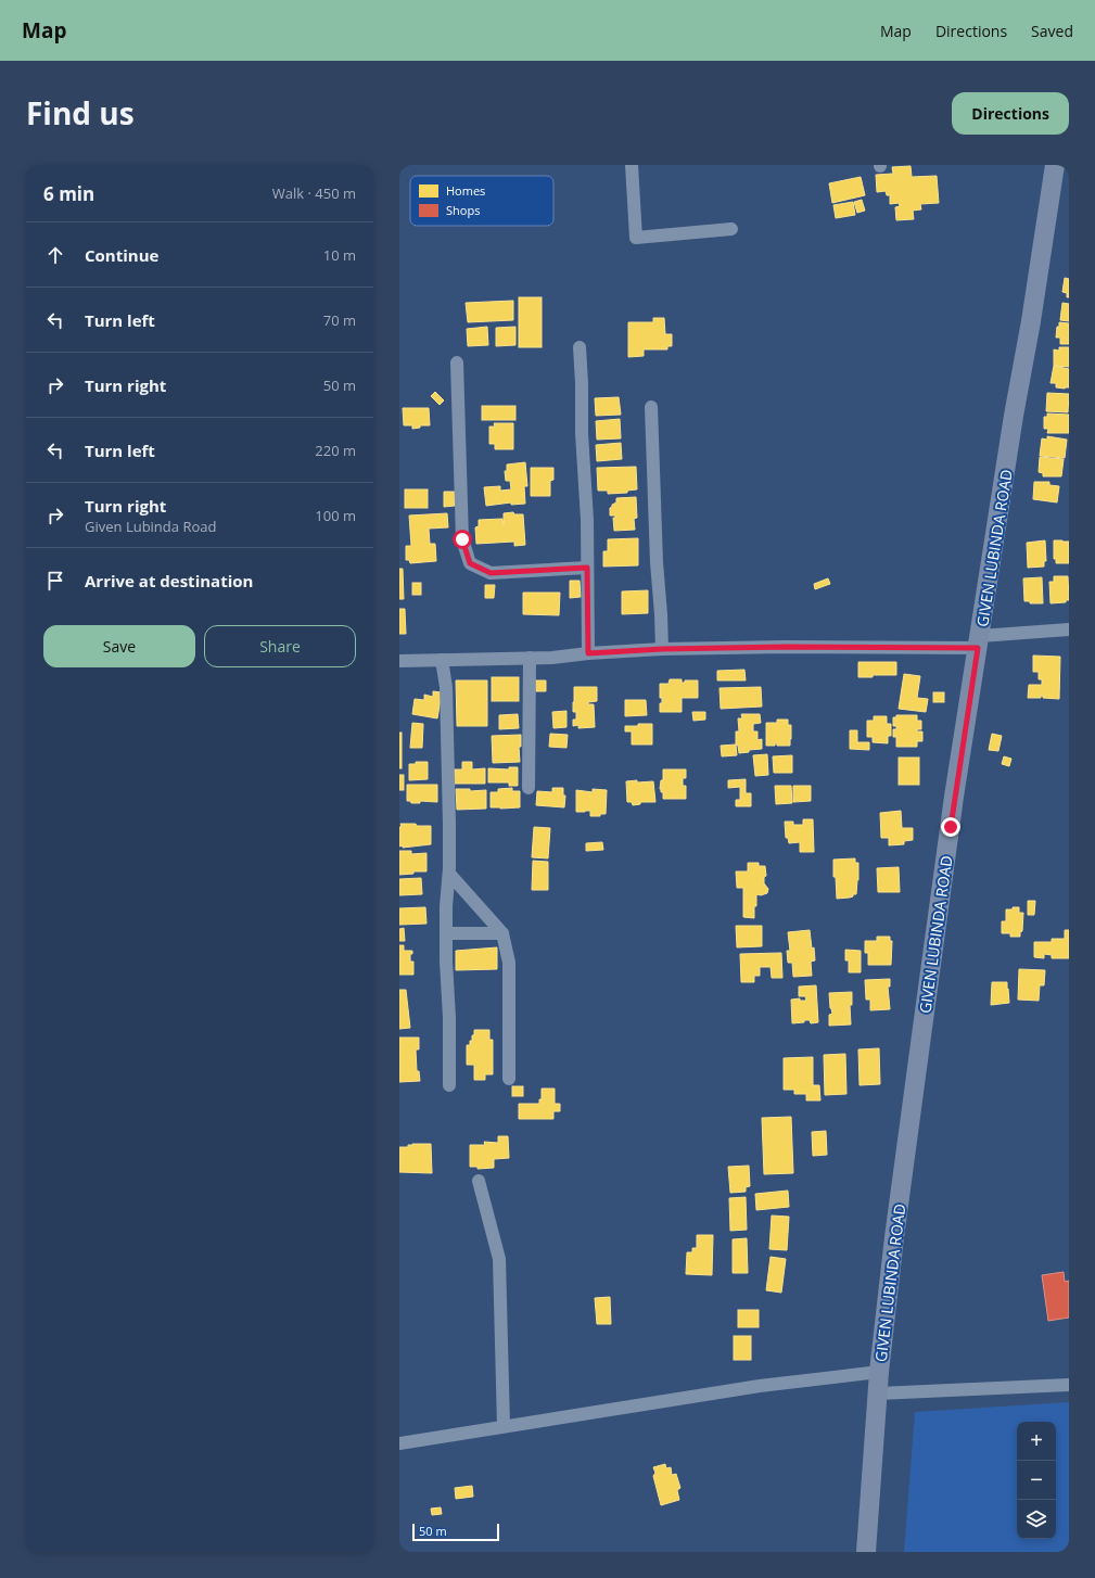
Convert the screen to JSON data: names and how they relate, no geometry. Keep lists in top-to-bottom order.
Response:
{
  "streets": {
    "street": ["GIVEN LUBINDA ROAD"]
  },
  "legend": ["Homes", "Shops"],
  "scale_bar": "50 m",
  "page": {
    "header": "Map",
    "nav": ["Map", "Directions", "Saved"],
    "title": "Find us",
    "buttons": [
      "Directions",
      ["Save", "Share"]
    ],
    "heading": ["6 min", "Walk · 450 m"],
    "list": [
      ["Continue", "10 m"],
      ["Turn left", "70 m"],
      ["Turn right", "50 m"],
      ["Turn left", "220 m"],
      ["Turn right", "Given Lubinda Road", "100 m"],
      "Arrive at destination"
    ],
    "map_buttons": ["+", "−"],
    "scale": "50 m"
  }
}
